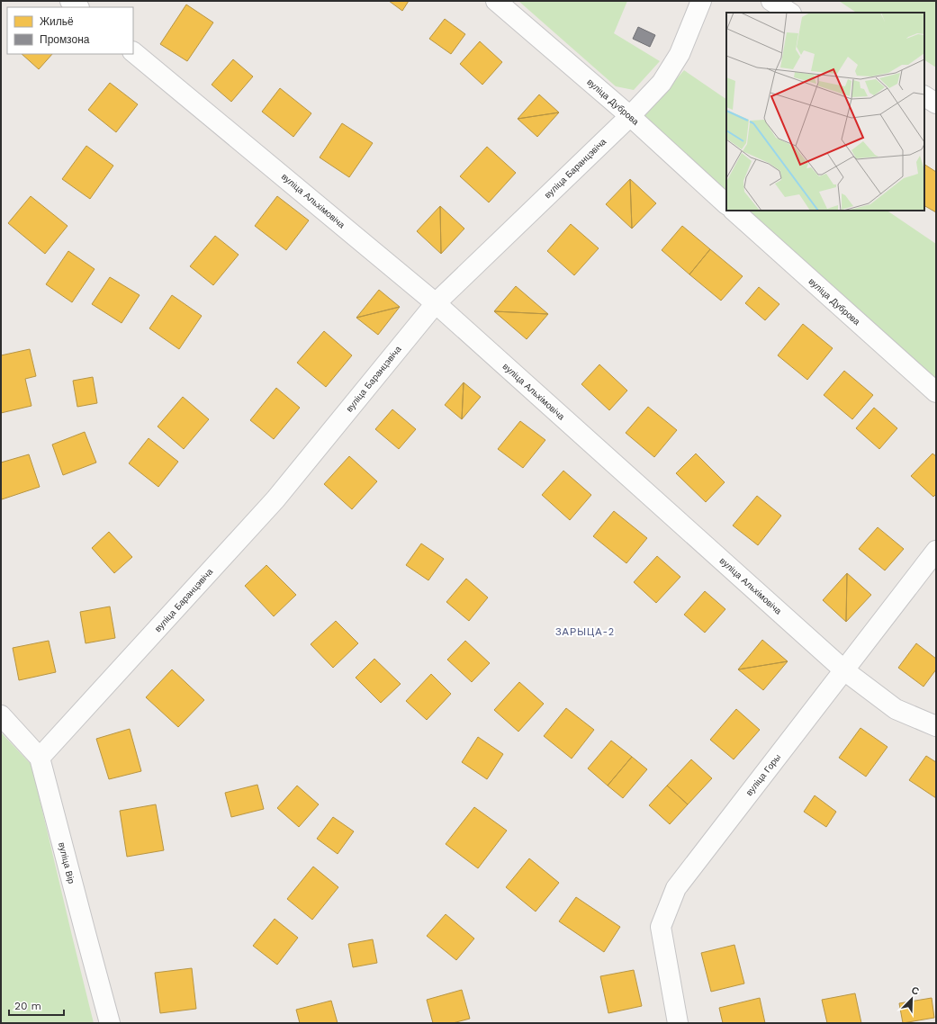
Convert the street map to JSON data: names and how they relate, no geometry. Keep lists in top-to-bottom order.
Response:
{
  "streets": {
    "street": [
      "вуліца Дуброва",
      "вуліца Баранцэвіча",
      "вуліца Альхімовіча",
      "вуліца Горы",
      "вуліца Вір"
    ]
  },
  "crossings": [
    ["вуліца Дуброва", "вуліца Баранцэвіча"],
    ["вуліца Баранцэвіча", "вуліца Альхімовіча"],
    ["вуліца Баранцэвіча", "вуліца Вір"],
    ["вуліца Альхімовіча", "вуліца Горы"]
  ],
  "districts": ["ЗАРЫЦА-2"],
  "legend": ["Жильё", "Промзона"],
  "scale_bar": "20 m",
  "north": "top right"
}
